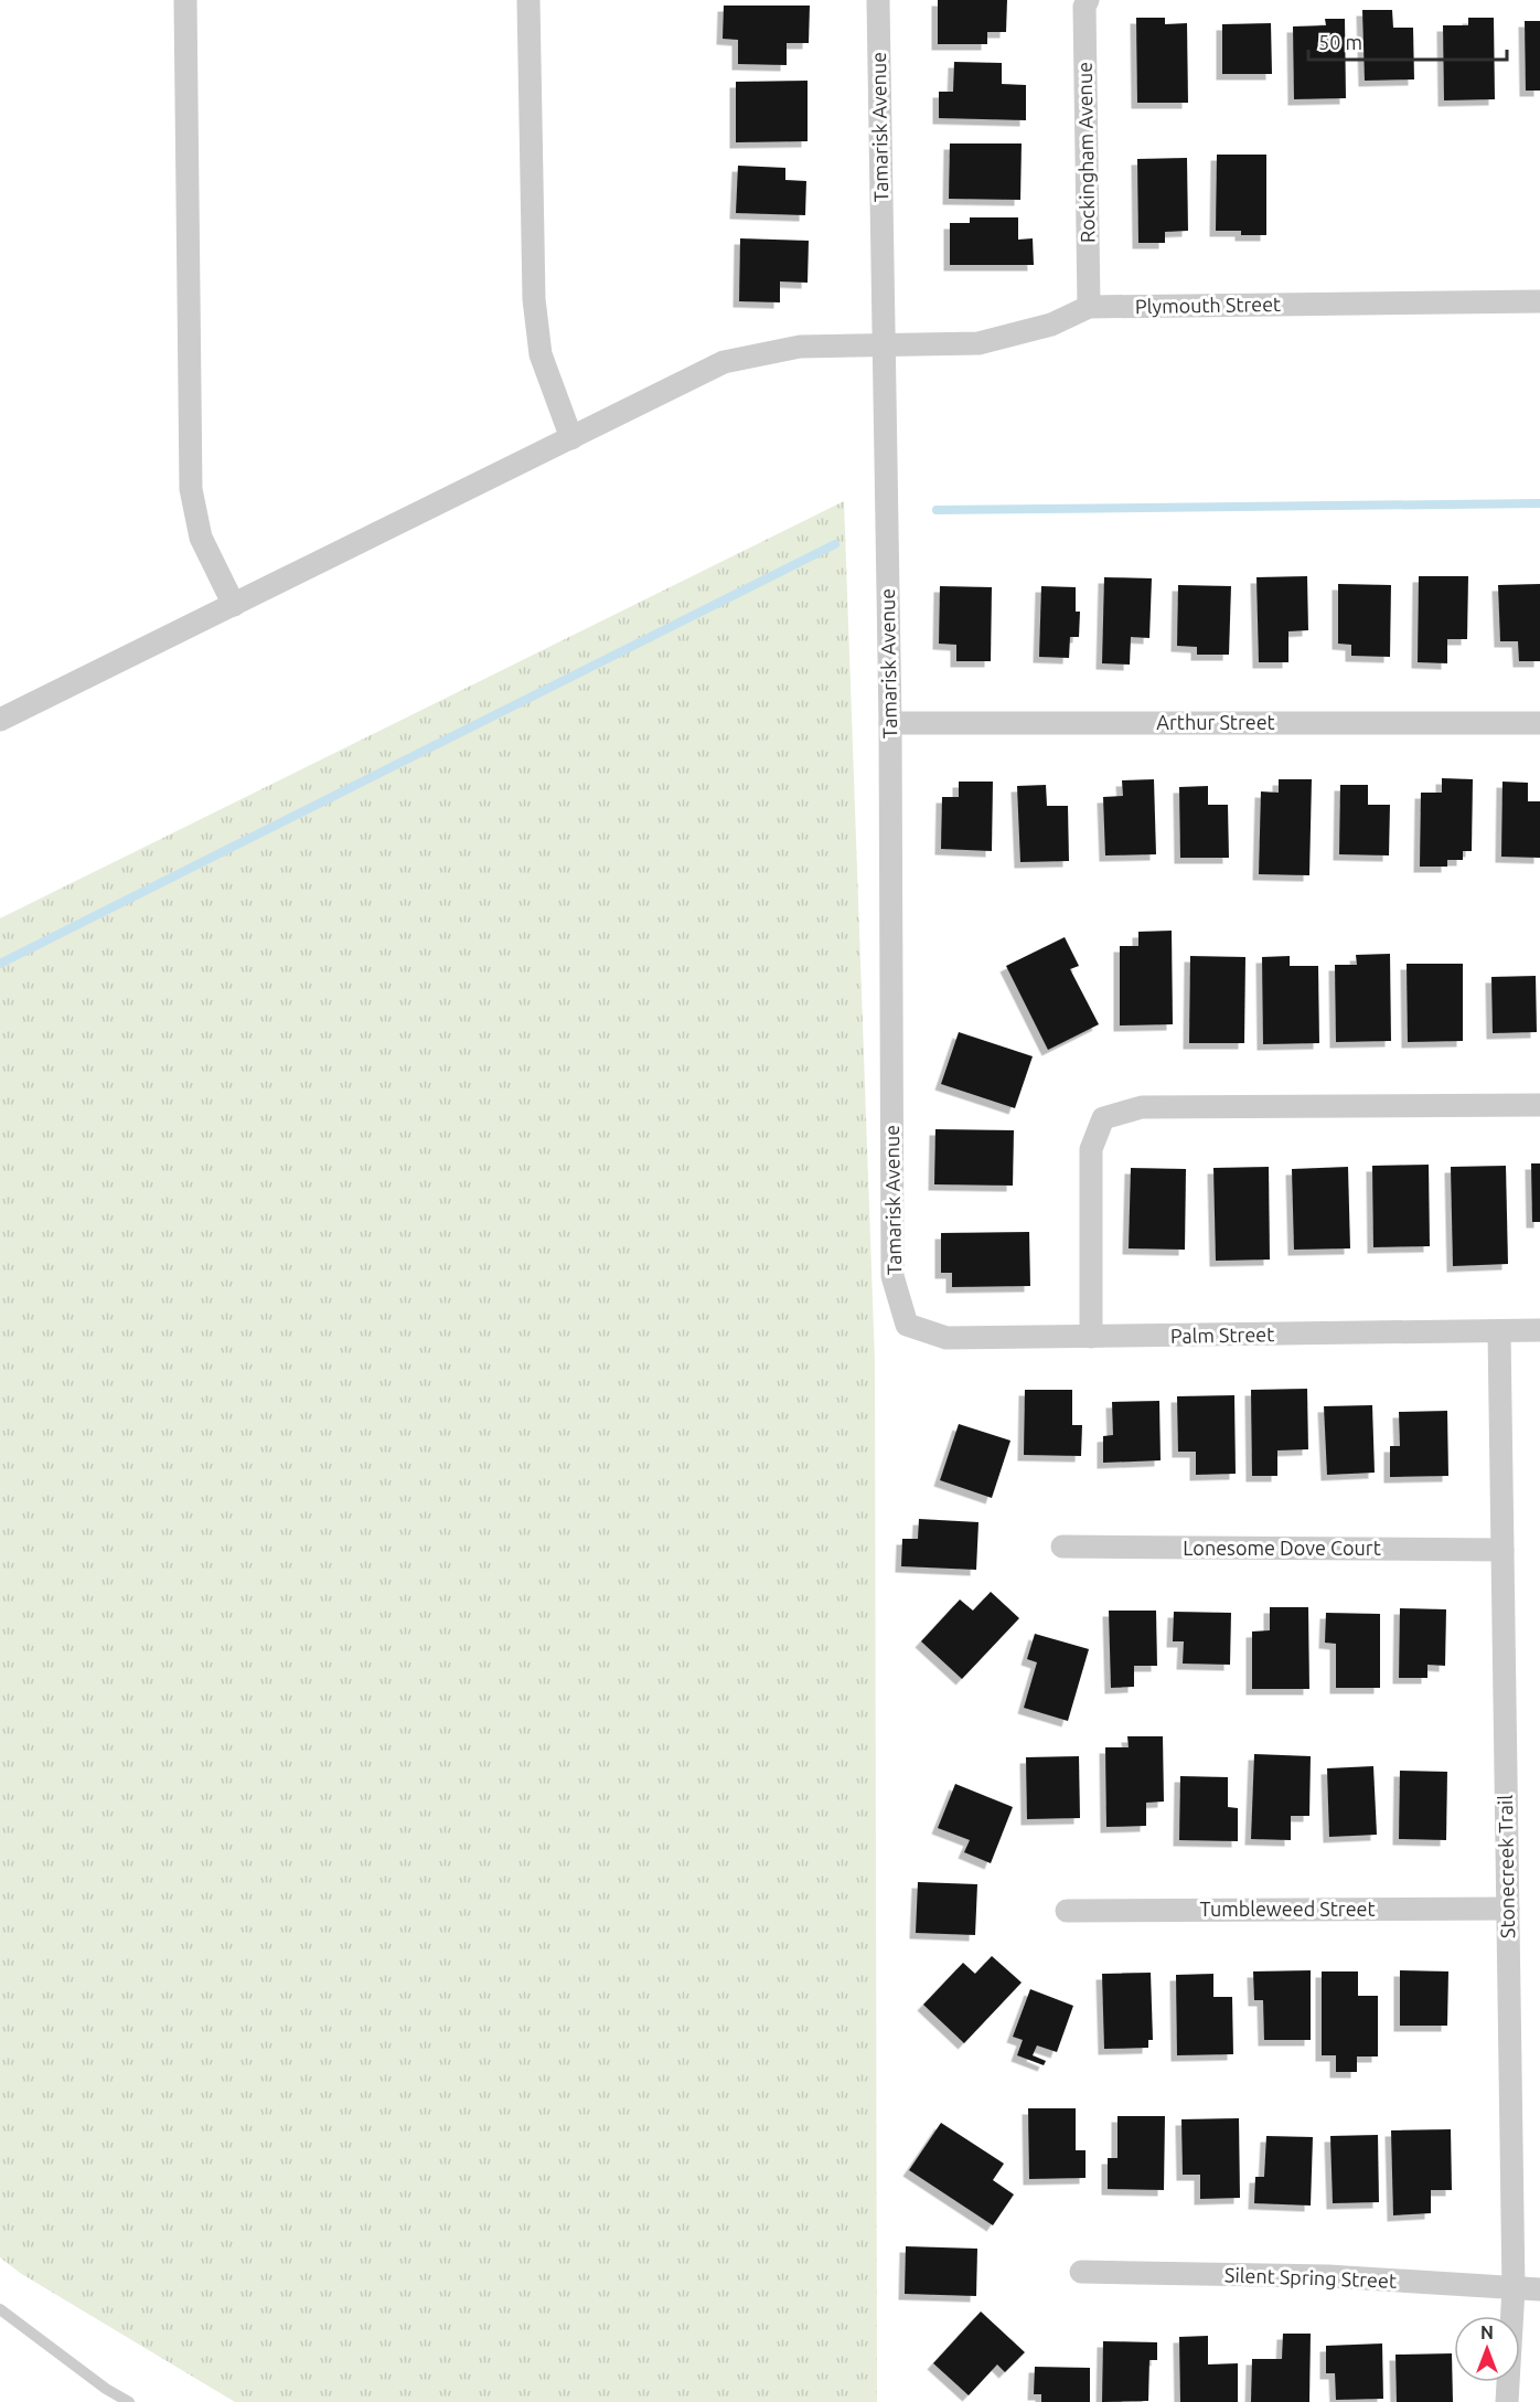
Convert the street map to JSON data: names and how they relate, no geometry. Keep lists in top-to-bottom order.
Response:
{
  "streets": {
    "street": [
      "Tamarisk Avenue",
      "Rockingham Avenue",
      "Plymouth Street",
      "Arthur Street",
      "Palm Street",
      "Lonesome Dove Court",
      "Stonecreek Trail",
      "Tumbleweed Street",
      "Silent Spring Street"
    ]
  },
  "crossings": [
    ["Tamarisk Avenue", "Plymouth Street"],
    ["Tamarisk Avenue", "Arthur Street"],
    ["Tamarisk Avenue", "Palm Street"],
    ["Rockingham Avenue", "Plymouth Street"],
    ["Palm Street", "Stonecreek Trail"],
    ["Lonesome Dove Court", "Stonecreek Trail"],
    ["Stonecreek Trail", "Tumbleweed Street"],
    ["Stonecreek Trail", "Silent Spring Street"]
  ],
  "scale_bar": "50 m",
  "north": "top"
}
